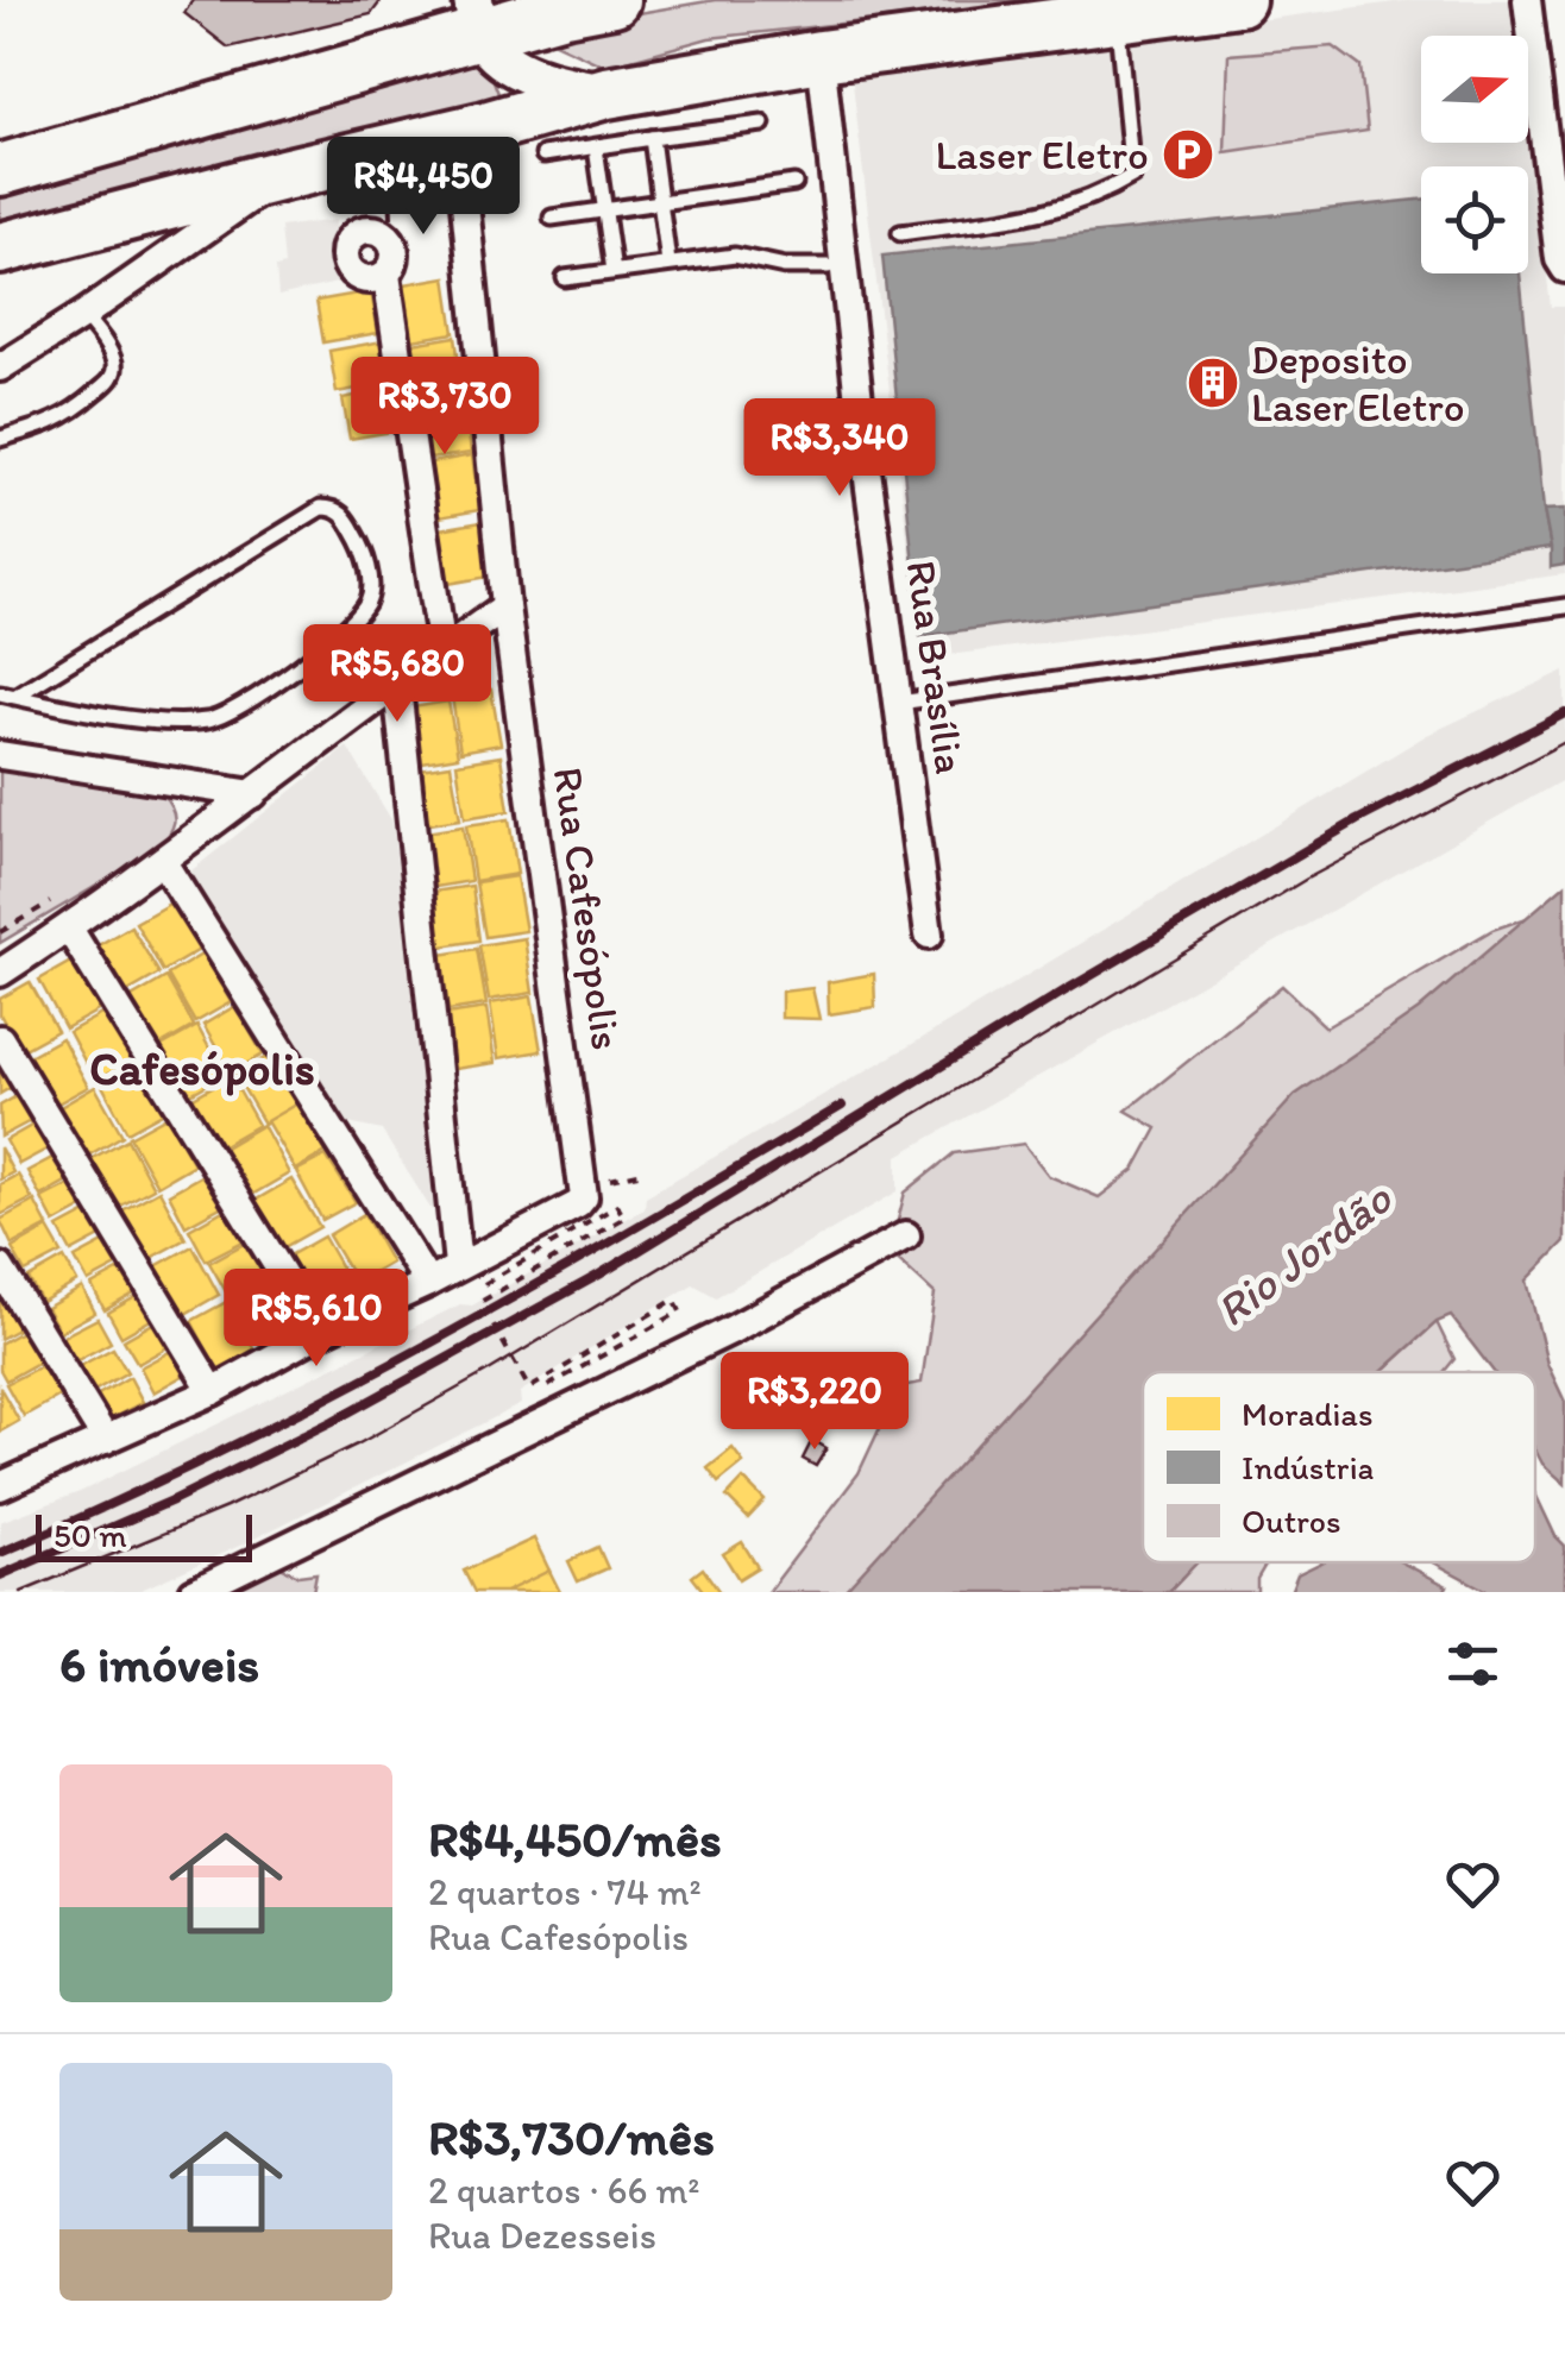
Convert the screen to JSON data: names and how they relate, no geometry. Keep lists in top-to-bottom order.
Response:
{
  "streets": {
    "street": ["Rua Brasília", "Rua Cafesópolis"]
  },
  "districts": ["Cafesópolis"],
  "water": ["Rio Jordão"],
  "places": {
    "parking": ["Laser Eletro"],
    "building": ["Deposito Laser Eletro"]
  },
  "legend": ["Moradias", "Indústria", "Outros"],
  "scale_bar": "50 m",
  "north": "right",
  "page": {
    "price": [
      "R$4,450",
      "R$3,730",
      "R$3,340",
      "R$5,680",
      "R$5,610",
      "R$3,220"
    ],
    "scale": "50 m",
    "heading": "6 imóveis",
    "list": [
      {
        "name": "R$4,450/mês",
        "note": "2 quartos · 74 m² · Rua Cafesópolis"
      },
      {
        "name": "R$3,730/mês",
        "note": "2 quartos · 66 m² · Rua Dezesseis"
      }
    ]
  }
}
